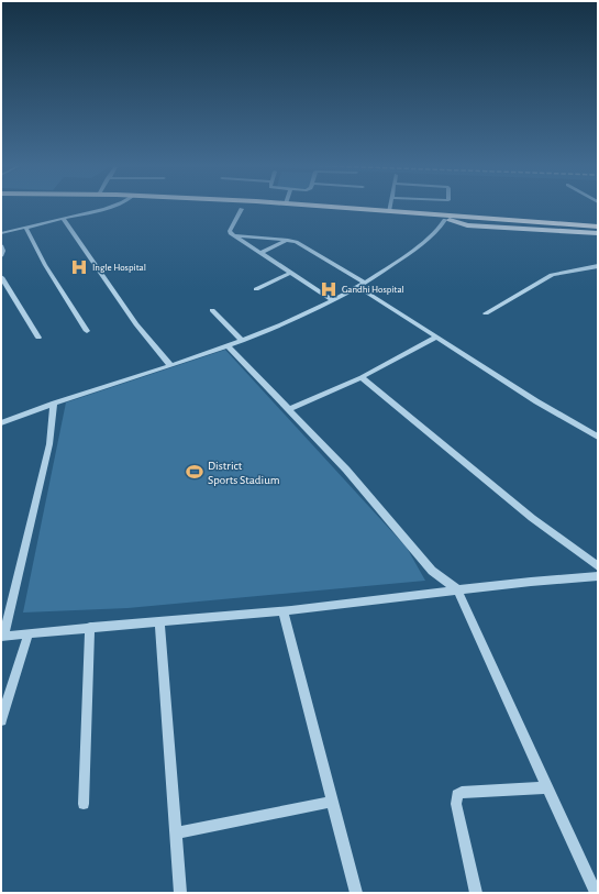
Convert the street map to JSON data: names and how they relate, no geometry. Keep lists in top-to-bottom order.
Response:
{
  "places": {
    "hospital": ["Ingle Hospital", "Gandhi Hospital"],
    "sports": ["District Sports Stadium"]
  }
}
